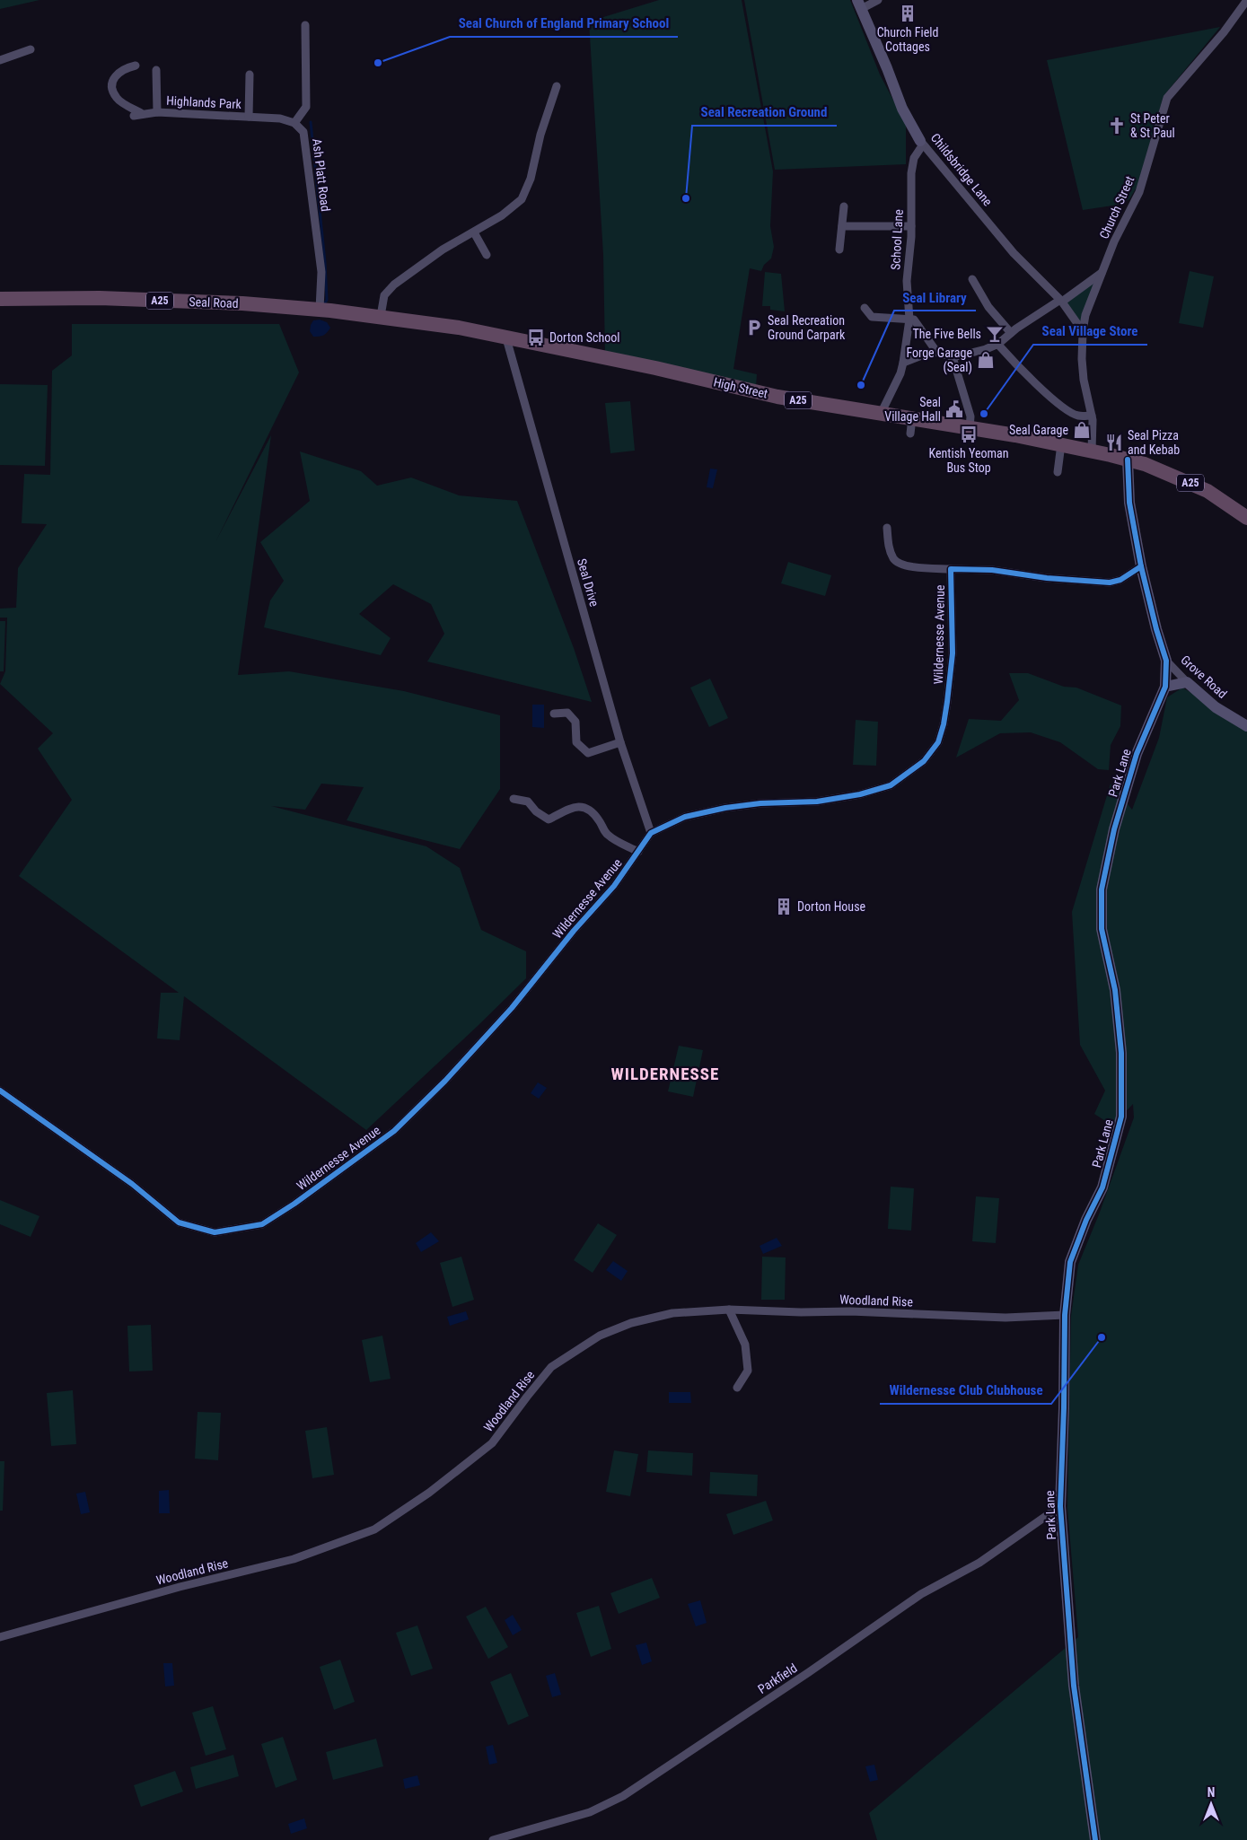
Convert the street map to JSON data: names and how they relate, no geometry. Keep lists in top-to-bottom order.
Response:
{
  "streets": {
    "highway": ["A25", "Seal Road", "High Street"],
    "street": [
      "Highlands Park",
      "Childsbridge Lane",
      "Ash Platt Road",
      "Church Street",
      "School Lane",
      "Seal Drive",
      "Wildernesse Avenue",
      "Grove Road",
      "Park Lane",
      "Woodland Rise",
      "Parkfield"
    ]
  },
  "crossings": [
    ["Highlands Park", "Ash Platt Road"],
    ["Childsbridge Lane", "Church Street"],
    ["Childsbridge Lane", "School Lane"],
    ["Ash Platt Road", "Seal Road"],
    ["Ash Platt Road", "High Street"],
    ["Church Street", "High Street"],
    ["School Lane", "High Street"],
    ["A25", "High Street"],
    ["A25", "Park Lane"],
    ["Seal Road", "High Street"],
    ["High Street", "Seal Drive"],
    ["High Street", "Park Lane"],
    ["Seal Drive", "Wildernesse Avenue"],
    ["Wildernesse Avenue", "Park Lane"],
    ["Grove Road", "Park Lane"],
    ["Park Lane", "Woodland Rise"],
    ["Park Lane", "Parkfield"]
  ],
  "districts": ["WILDERNESSE"],
  "places": {
    "building": ["Church Field Cottages", "Dorton House"],
    "other": [
      "Seal Church of England Primary School",
      "Seal Recreation Ground",
      "Seal Library",
      "Seal Village Store",
      "Wildernesse Club Clubhouse"
    ],
    "church": ["St Peter & St Paul"],
    "parking": ["Seal Recreation Ground Carpark"],
    "bar": ["The Five Bells"],
    "bus stop": ["Dorton School", "Kentish Yeoman Bus Stop"],
    "shop": ["Forge Garage (Seal)", "Seal Garage"],
    "public building": ["Seal Village Hall"],
    "restaurant": ["Seal Pizza and Kebab"]
  },
  "north": "top"
}
